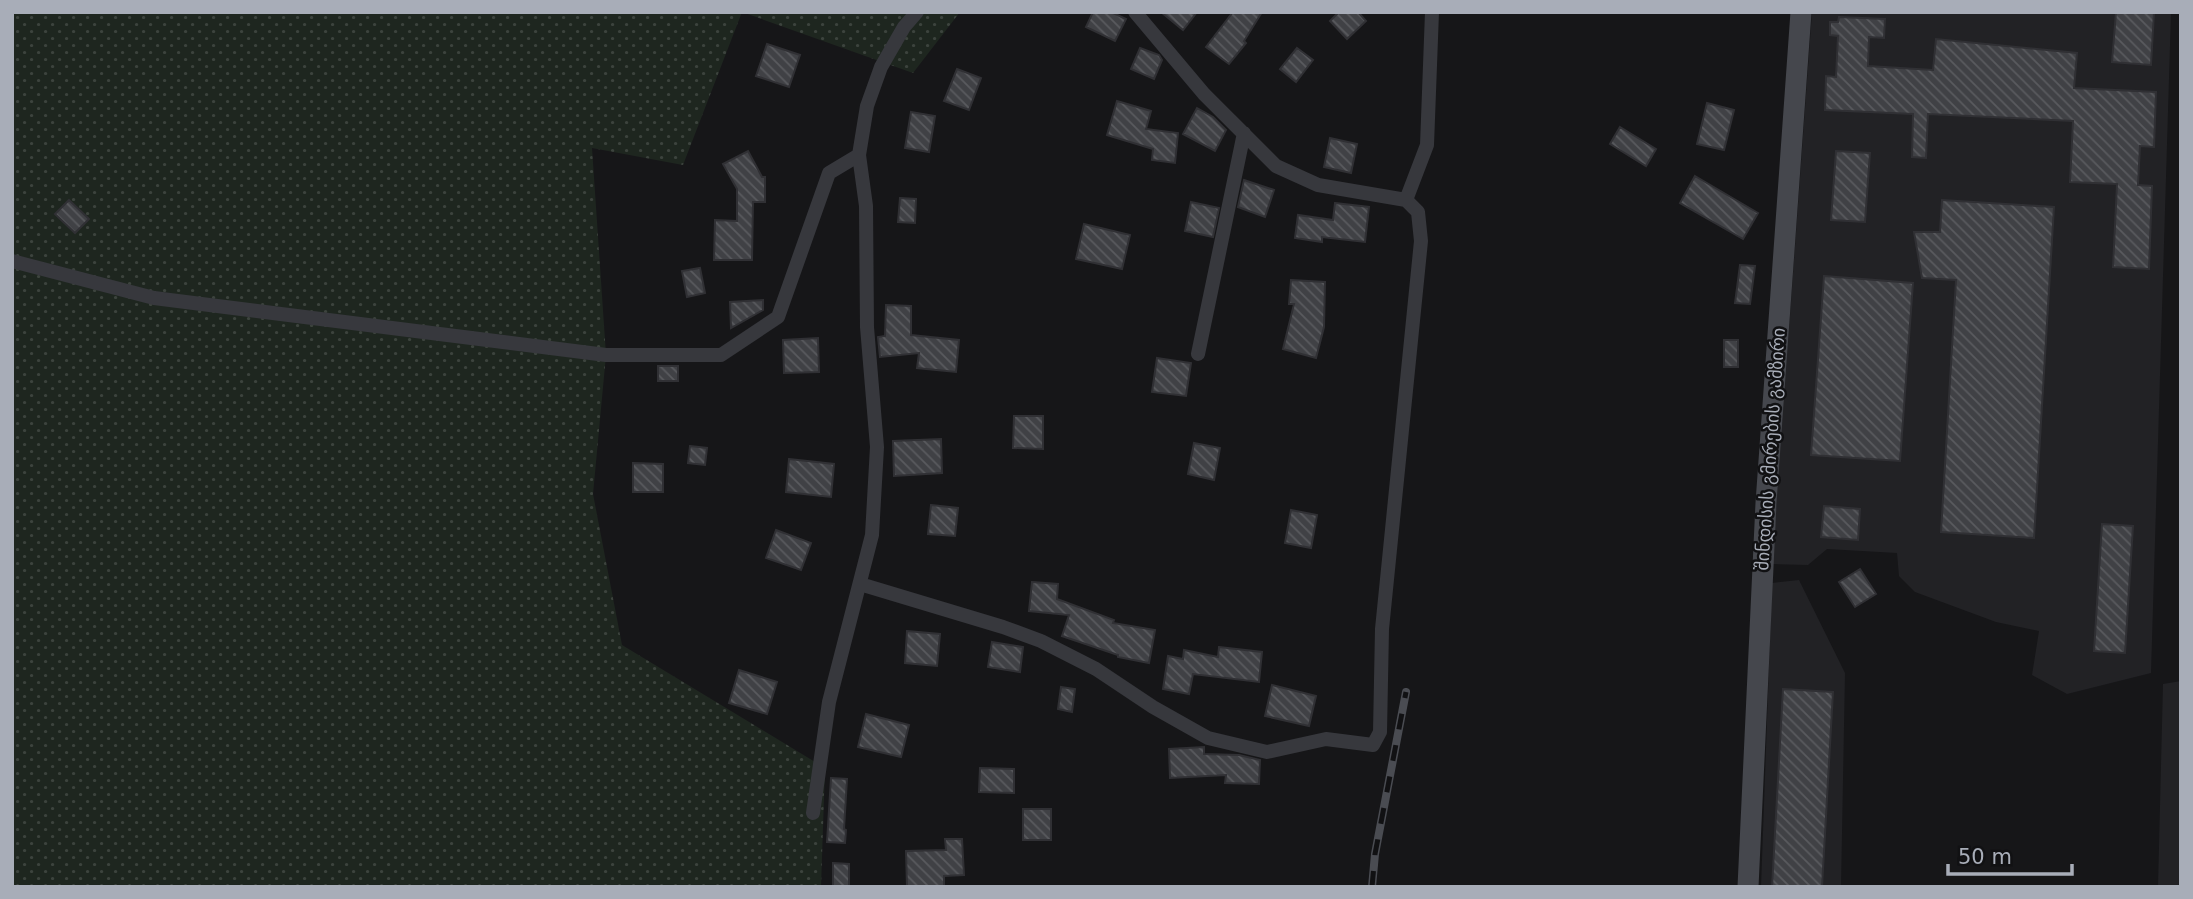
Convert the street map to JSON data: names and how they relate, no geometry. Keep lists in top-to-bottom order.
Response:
{
  "streets": {
    "main road": ["შინდისის გმირების გამზირი"]
  },
  "scale_bar": "50 m"
}
